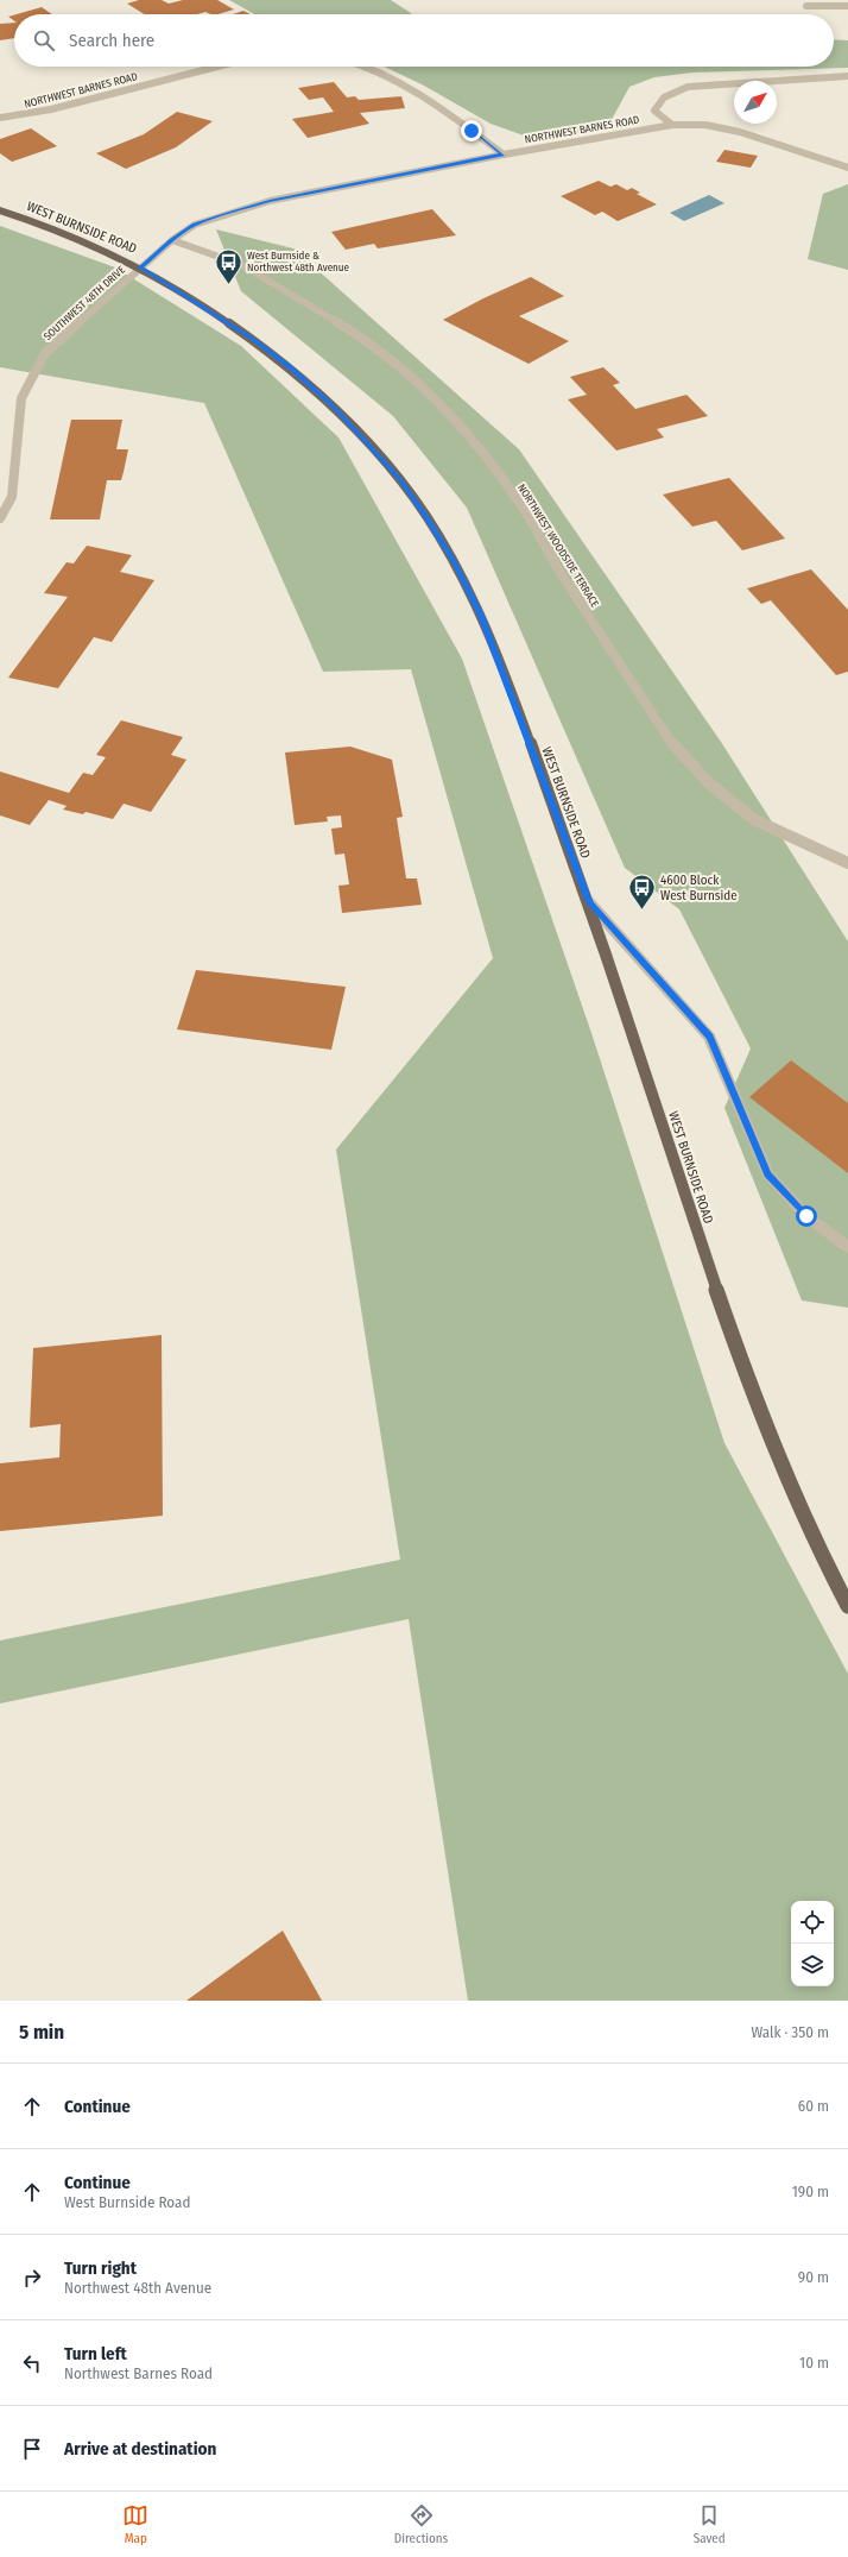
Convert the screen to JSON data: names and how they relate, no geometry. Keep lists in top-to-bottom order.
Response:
{
  "streets": {
    "main road": ["WEST BURNSIDE ROAD"],
    "street": ["NORTHWEST BARNES ROAD", "SOUTHWEST 48TH DRIVE", "NORTHWEST WOODSIDE TERRACE"]
  },
  "crossings": [
    ["NORTHWEST BARNES ROAD", "SOUTHWEST 48TH DRIVE"],
    ["NORTHWEST BARNES ROAD", "NORTHWEST WOODSIDE TERRACE"],
    ["WEST BURNSIDE ROAD", "SOUTHWEST 48TH DRIVE"],
    ["SOUTHWEST 48TH DRIVE", "NORTHWEST WOODSIDE TERRACE"]
  ],
  "places": {
    "bus stop": ["West Burnside & Northwest 48th Avenue", "4600 Block West Burnside"]
  },
  "north": "top right",
  "page": {
    "search": "Search here",
    "heading": ["5 min", "Walk · 350 m"],
    "list": [
      ["Continue", "60 m"],
      ["Continue", "West Burnside Road", "190 m"],
      ["Turn right", "Northwest 48th Avenue", "90 m"],
      ["Turn left", "Northwest Barnes Road", "10 m"],
      "Arrive at destination"
    ],
    "nav": ["Map", "Directions", "Saved"]
  }
}
